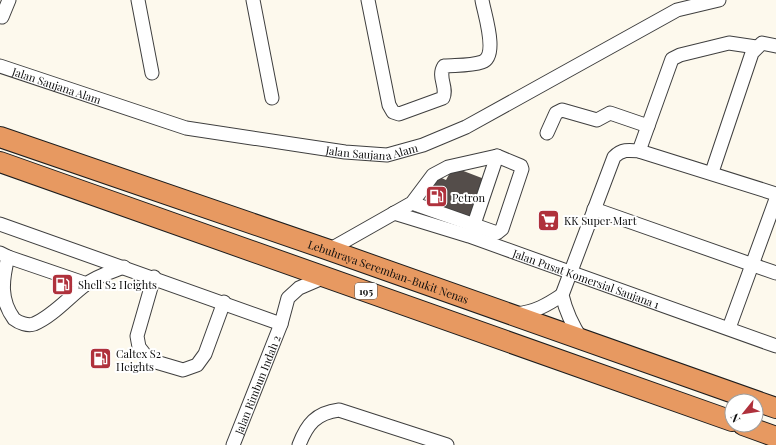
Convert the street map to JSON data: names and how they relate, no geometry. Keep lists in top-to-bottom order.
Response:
{
  "streets": {
    "highway": ["Lebuhraya Seremban-Bukit Nenas", "195"],
    "street": ["Jalan Saujana Alam", "Jalan Pusat Komersial Saujana 1", "Jalan Rimbun Indah 2"]
  },
  "crossings": [
    ["195", "Jalan Rimbun Indah 2"]
  ],
  "places": {
    "fuel station": ["Petron", "Shell S2 Heights", "Caltex S2 Heights"],
    "supermarket": ["KK Super Mart"]
  },
  "north": "bottom left"
}
